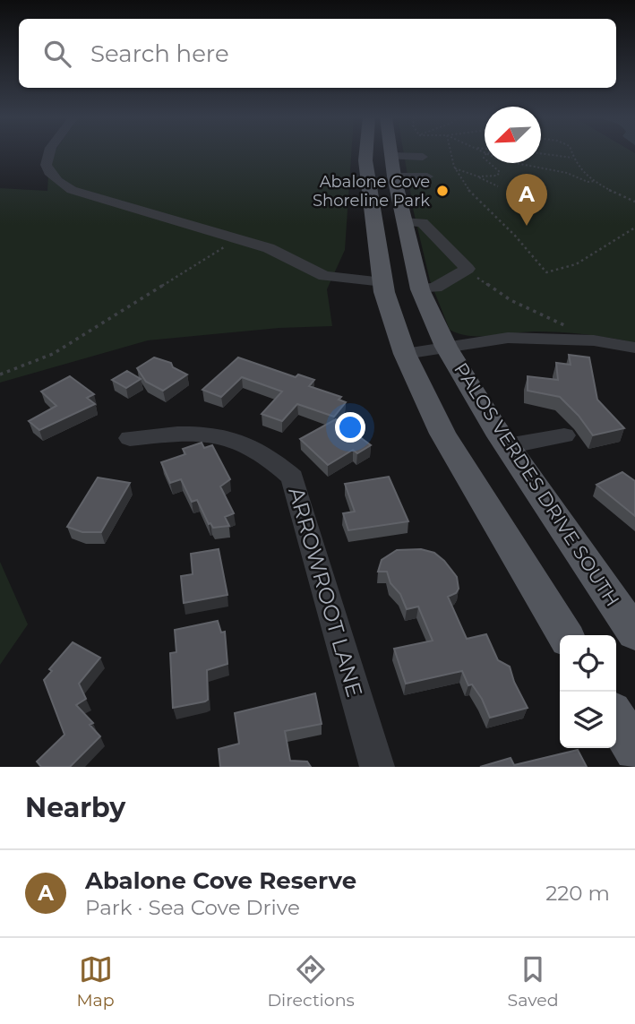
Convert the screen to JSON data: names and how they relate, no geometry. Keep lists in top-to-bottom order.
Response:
{
  "streets": {
    "main road": ["PALOS VERDES DRIVE SOUTH"],
    "street": ["ARROWROOT LANE"]
  },
  "places": ["Abalone Cove Shoreline Park"],
  "north": "bottom left",
  "page": {
    "search": "Search here",
    "pins": "A",
    "heading": "Nearby",
    "list": [
      {
        "mark": "A",
        "name": "Abalone Cove Reserve",
        "note": "Park · Sea Cove Drive",
        "value": "220 m"
      }
    ],
    "nav": ["Map", "Directions", "Saved"]
  }
}
